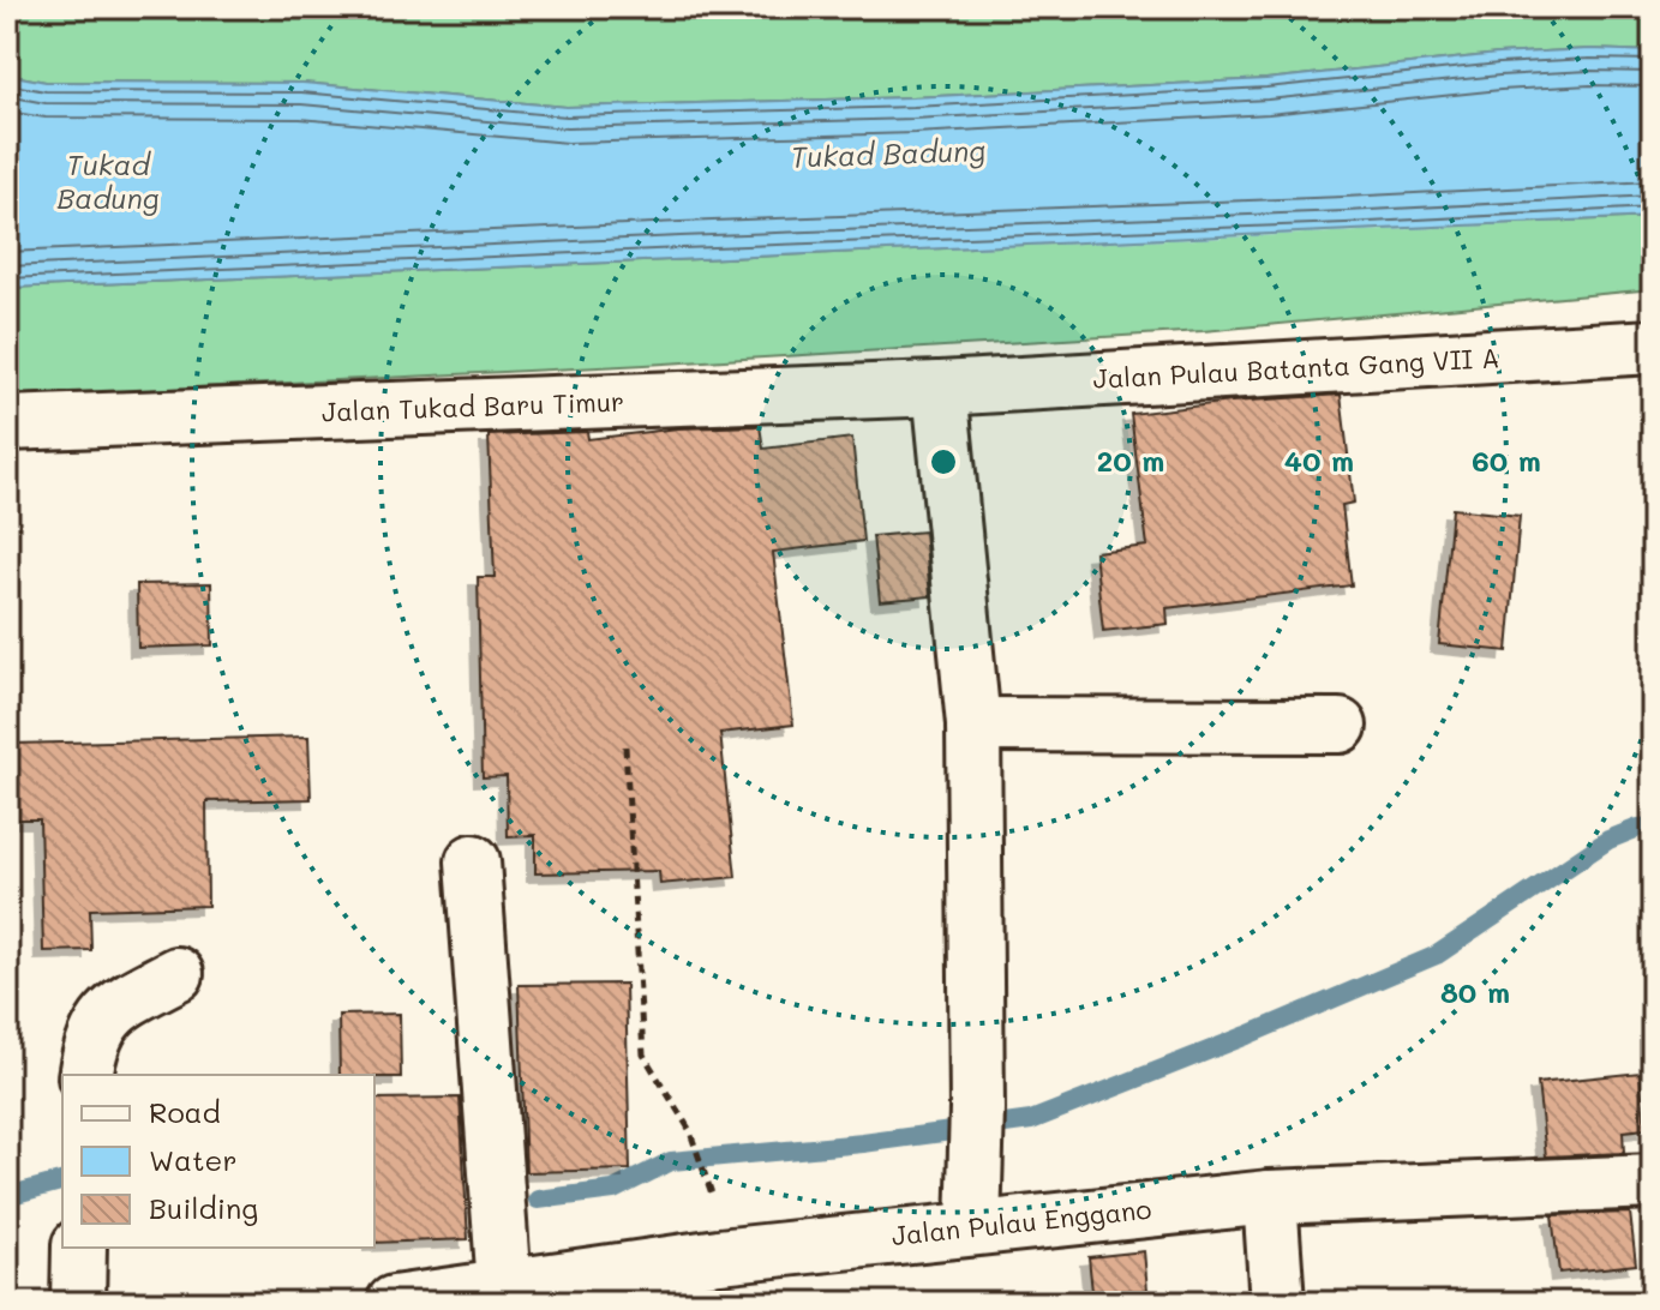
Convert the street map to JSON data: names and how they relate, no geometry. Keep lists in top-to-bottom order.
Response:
{
  "streets": {
    "street": ["Jalan Pulau Batanta Gang VII A", "Jalan Tukad Baru Timur", "Jalan Pulau Enggano"]
  },
  "crossings": [
    ["Jalan Pulau Batanta Gang VII A", "Jalan Tukad Baru Timur"]
  ],
  "water": ["Tukad Badung"],
  "legend": ["Road", "Water", "Building"],
  "rings": [
    "20 m",
    "40 m",
    "60 m",
    "80 m"
  ]
}
